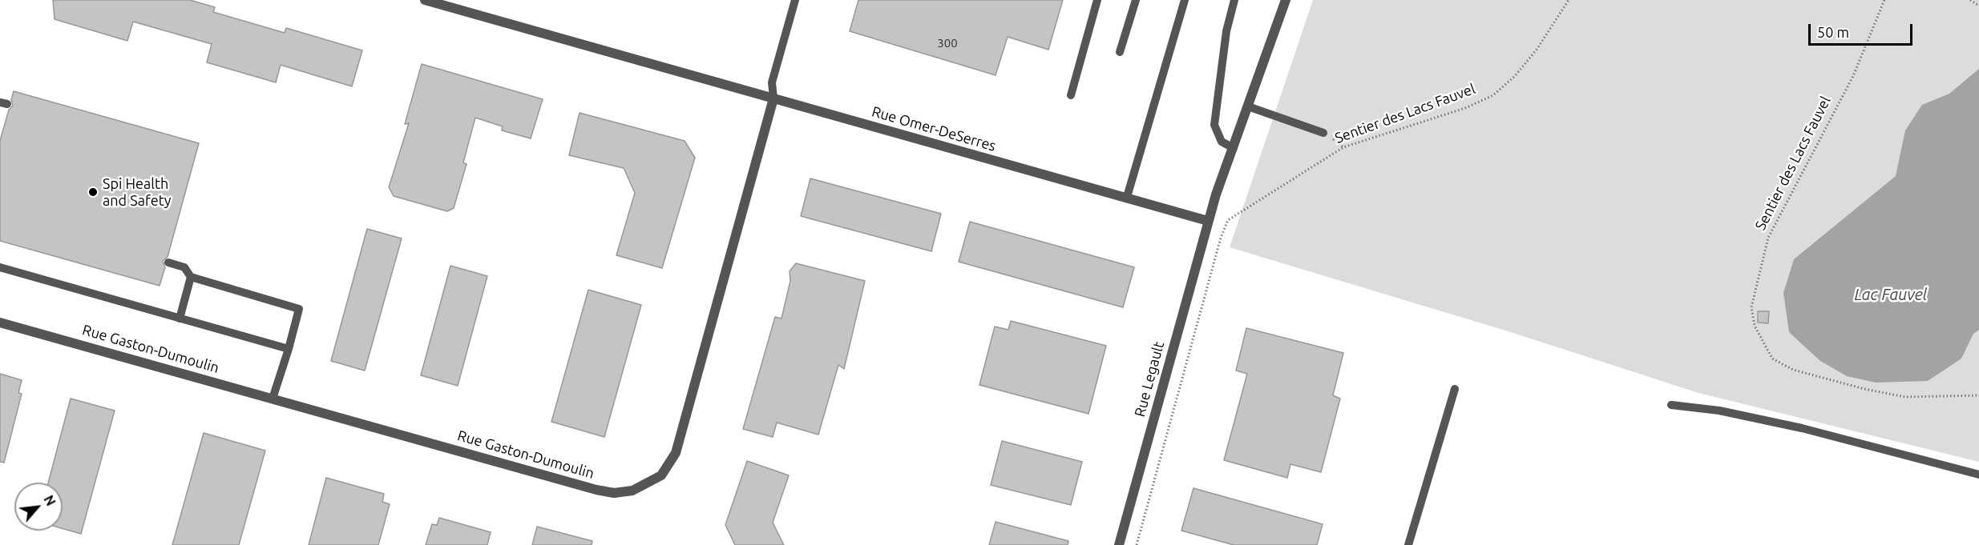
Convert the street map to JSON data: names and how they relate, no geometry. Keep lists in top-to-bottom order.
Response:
{
  "streets": {
    "street": ["Rue Omer-DeSerres", "Rue Gaston-Dumoulin", "Rue Legault"],
    "lane": ["Sentier des Lacs Fauvel"]
  },
  "crossings": [
    ["Rue Omer-DeSerres", "Rue Gaston-Dumoulin"],
    ["Rue Omer-DeSerres", "Rue Legault"]
  ],
  "water": ["Lac Fauvel"],
  "places": ["Spi Health and Safety"],
  "house_numbers": ["300"],
  "scale_bar": "50 m",
  "north": "top right"
}
